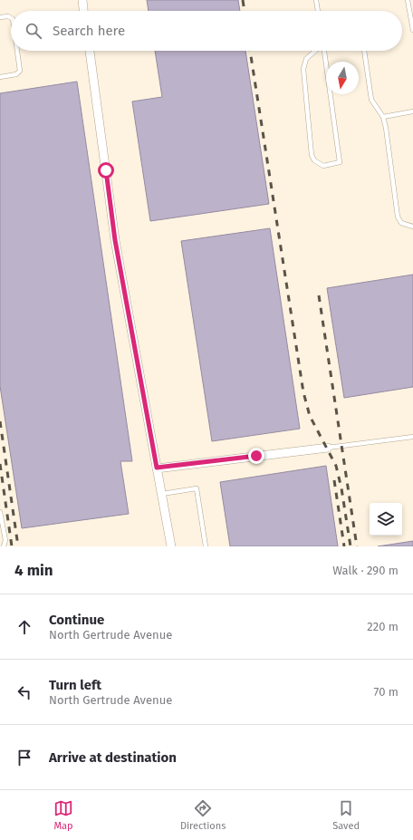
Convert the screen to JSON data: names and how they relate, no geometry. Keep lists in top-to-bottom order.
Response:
{
  "north": "bottom",
  "page": {
    "search": "Search here",
    "heading": ["4 min", "Walk · 290 m"],
    "list": [
      ["Continue", "North Gertrude Avenue", "220 m"],
      ["Turn left", "North Gertrude Avenue", "70 m"],
      "Arrive at destination"
    ],
    "nav": ["Map", "Directions", "Saved"]
  }
}
